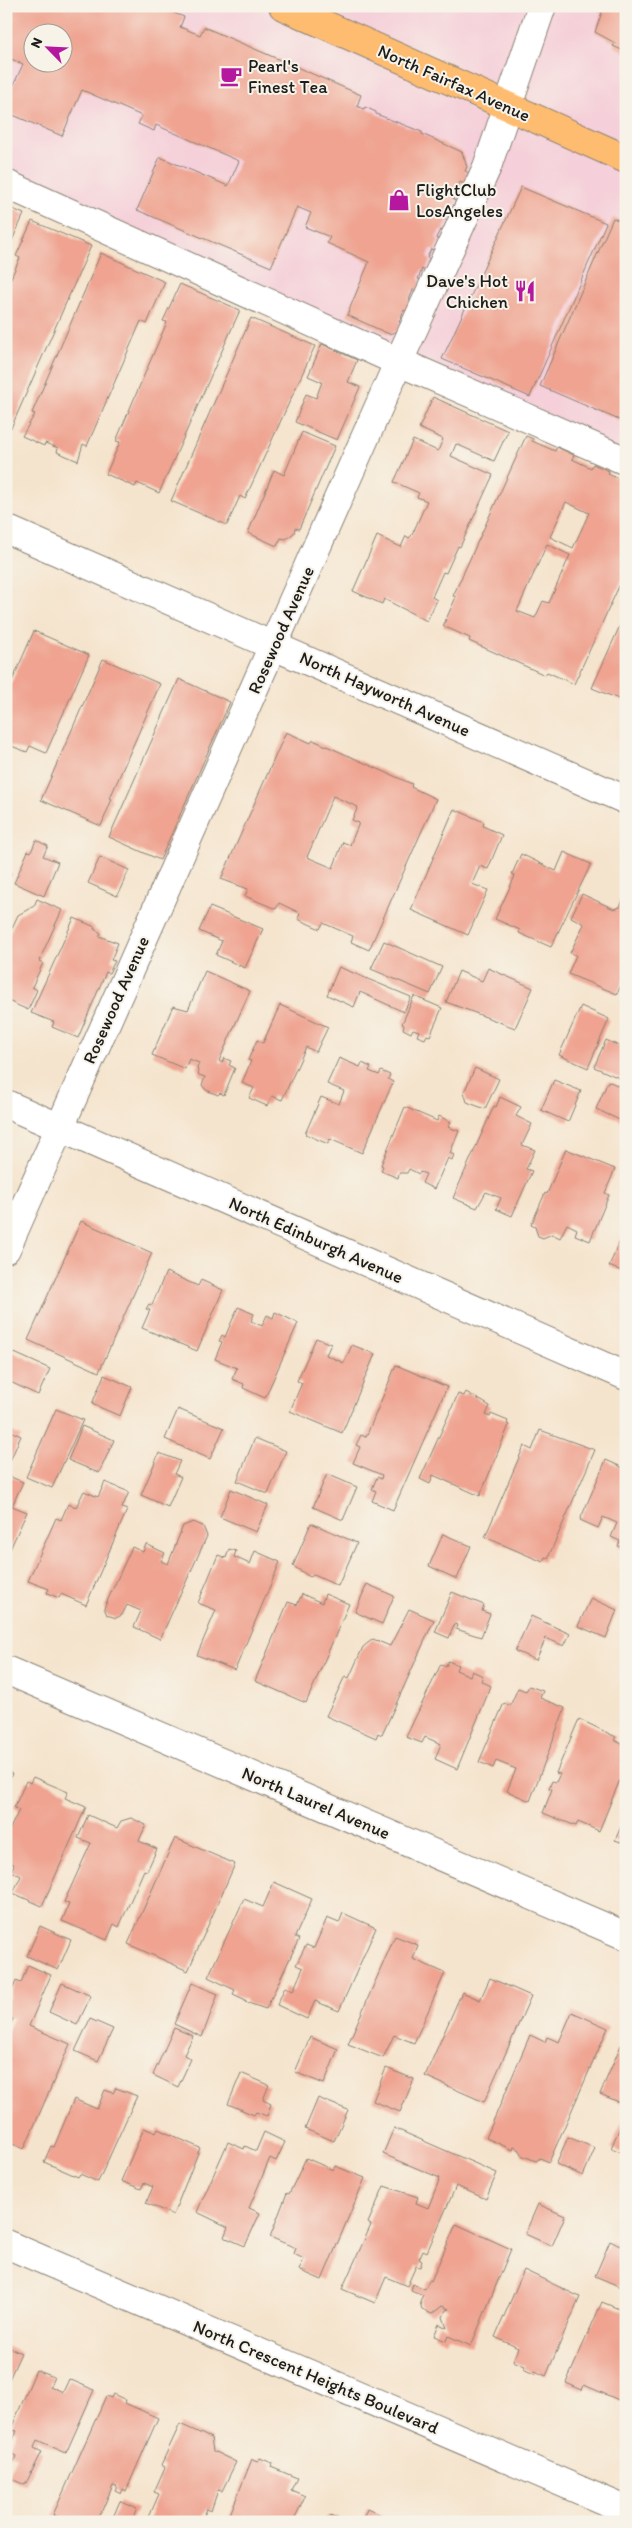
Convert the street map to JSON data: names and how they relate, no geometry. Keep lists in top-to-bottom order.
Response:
{
  "streets": {
    "main road": ["North Fairfax Avenue"],
    "street": [
      "Rosewood Avenue",
      "North Hayworth Avenue",
      "North Edinburgh Avenue",
      "North Laurel Avenue",
      "North Crescent Heights Boulevard"
    ]
  },
  "crossings": [
    ["North Fairfax Avenue", "Rosewood Avenue"],
    ["Rosewood Avenue", "North Hayworth Avenue"],
    ["Rosewood Avenue", "North Edinburgh Avenue"]
  ],
  "places": {
    "cafe": ["Pearl's Finest Tea"],
    "shop": ["FlightClub LosAngeles"],
    "restaurant": ["Dave's Hot Chichen"]
  },
  "north": "top left"
}
